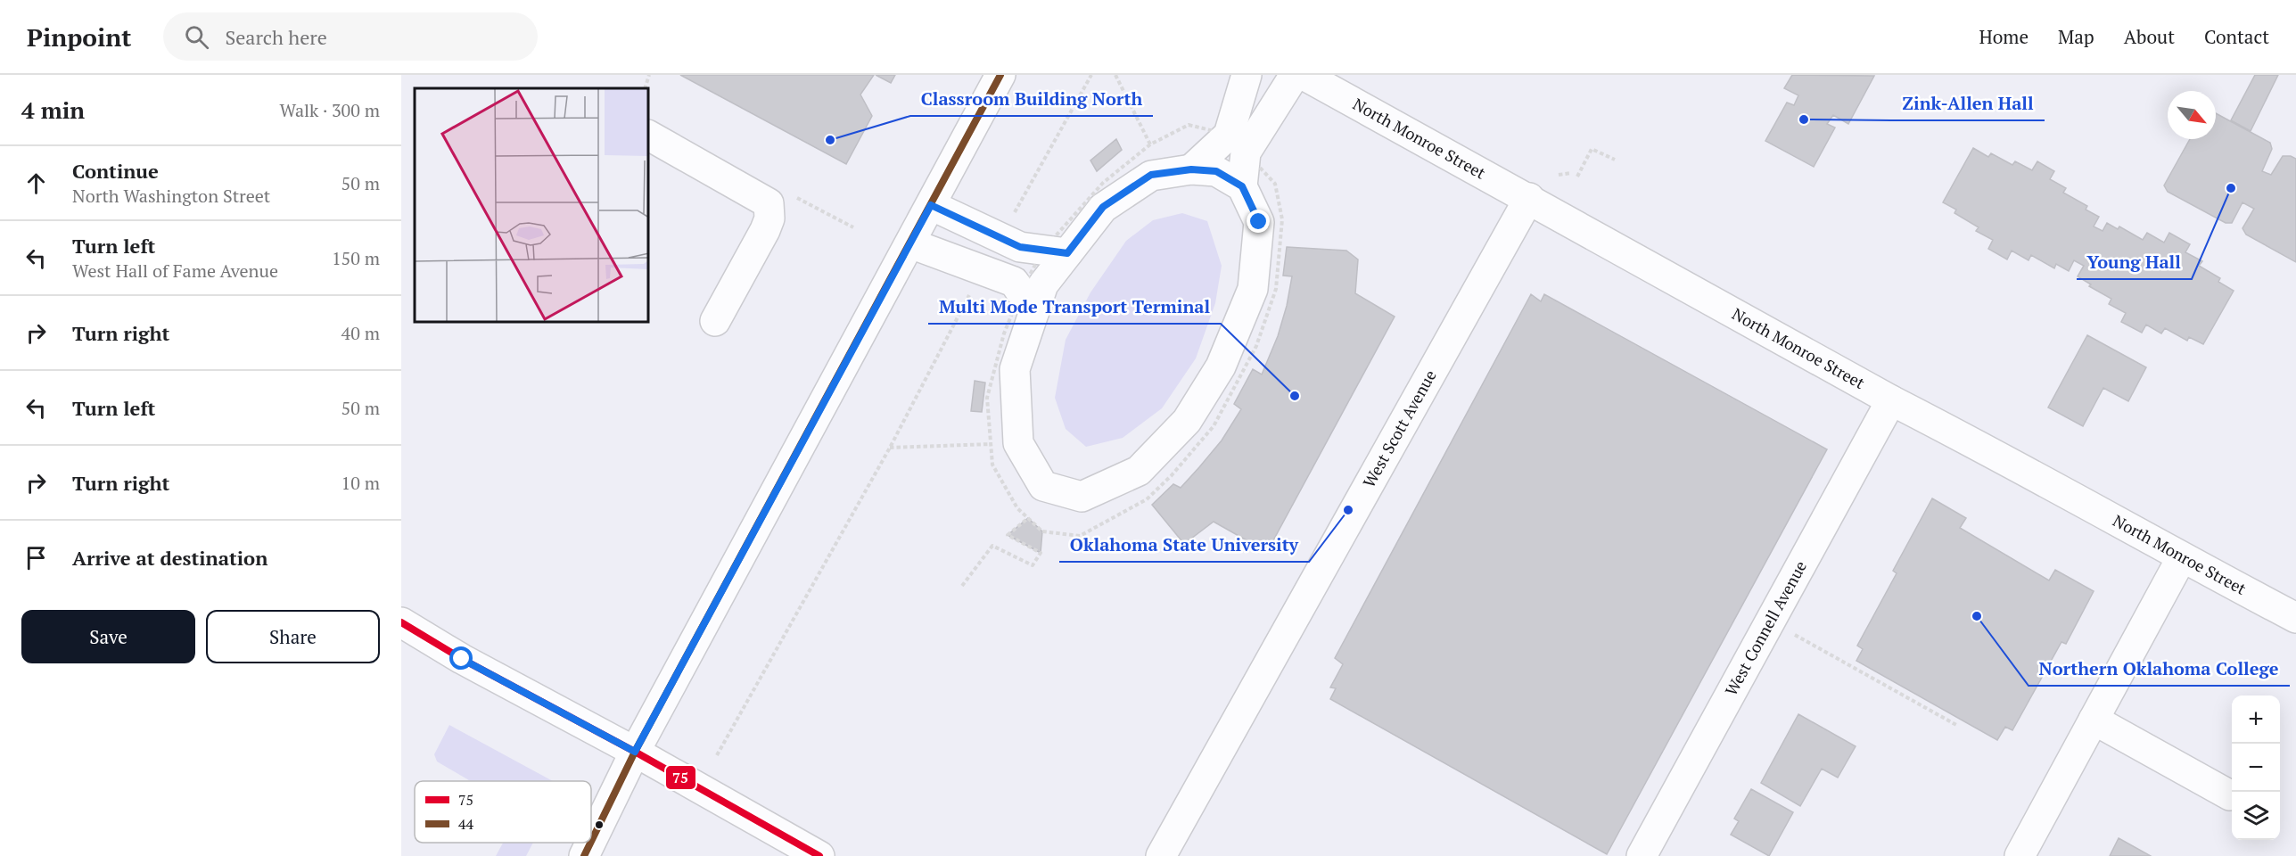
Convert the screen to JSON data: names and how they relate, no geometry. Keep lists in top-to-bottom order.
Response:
{
  "streets": {
    "street": ["North Monroe Street", "West Scott Avenue", "West Connell Avenue"]
  },
  "crossings": [
    ["North Monroe Street", "West Scott Avenue"],
    ["North Monroe Street", "West Connell Avenue"]
  ],
  "places": [
    "Zink-Allen Hall",
    "Classroom Building North",
    "Young Hall",
    "Multi Mode Transport Terminal",
    "Oklahoma State University",
    "Northern Oklahoma College"
  ],
  "lines": ["transit line 44", "transit line 75"],
  "legend": ["75", "44"],
  "north": "bottom right",
  "page": {
    "header": "Pinpoint",
    "search": "Search here",
    "nav": [
      "Home",
      "Map",
      "About",
      "Contact"
    ],
    "heading": ["4 min", "Walk · 300 m"],
    "list": [
      ["Continue", "North Washington Street", "50 m"],
      ["Turn left", "West Hall of Fame Avenue", "150 m"],
      ["Turn right", "40 m"],
      ["Turn left", "50 m"],
      ["Turn right", "10 m"],
      "Arrive at destination"
    ],
    "buttons": ["Save", "Share"],
    "map_buttons": ["+", "−"]
  }
}
